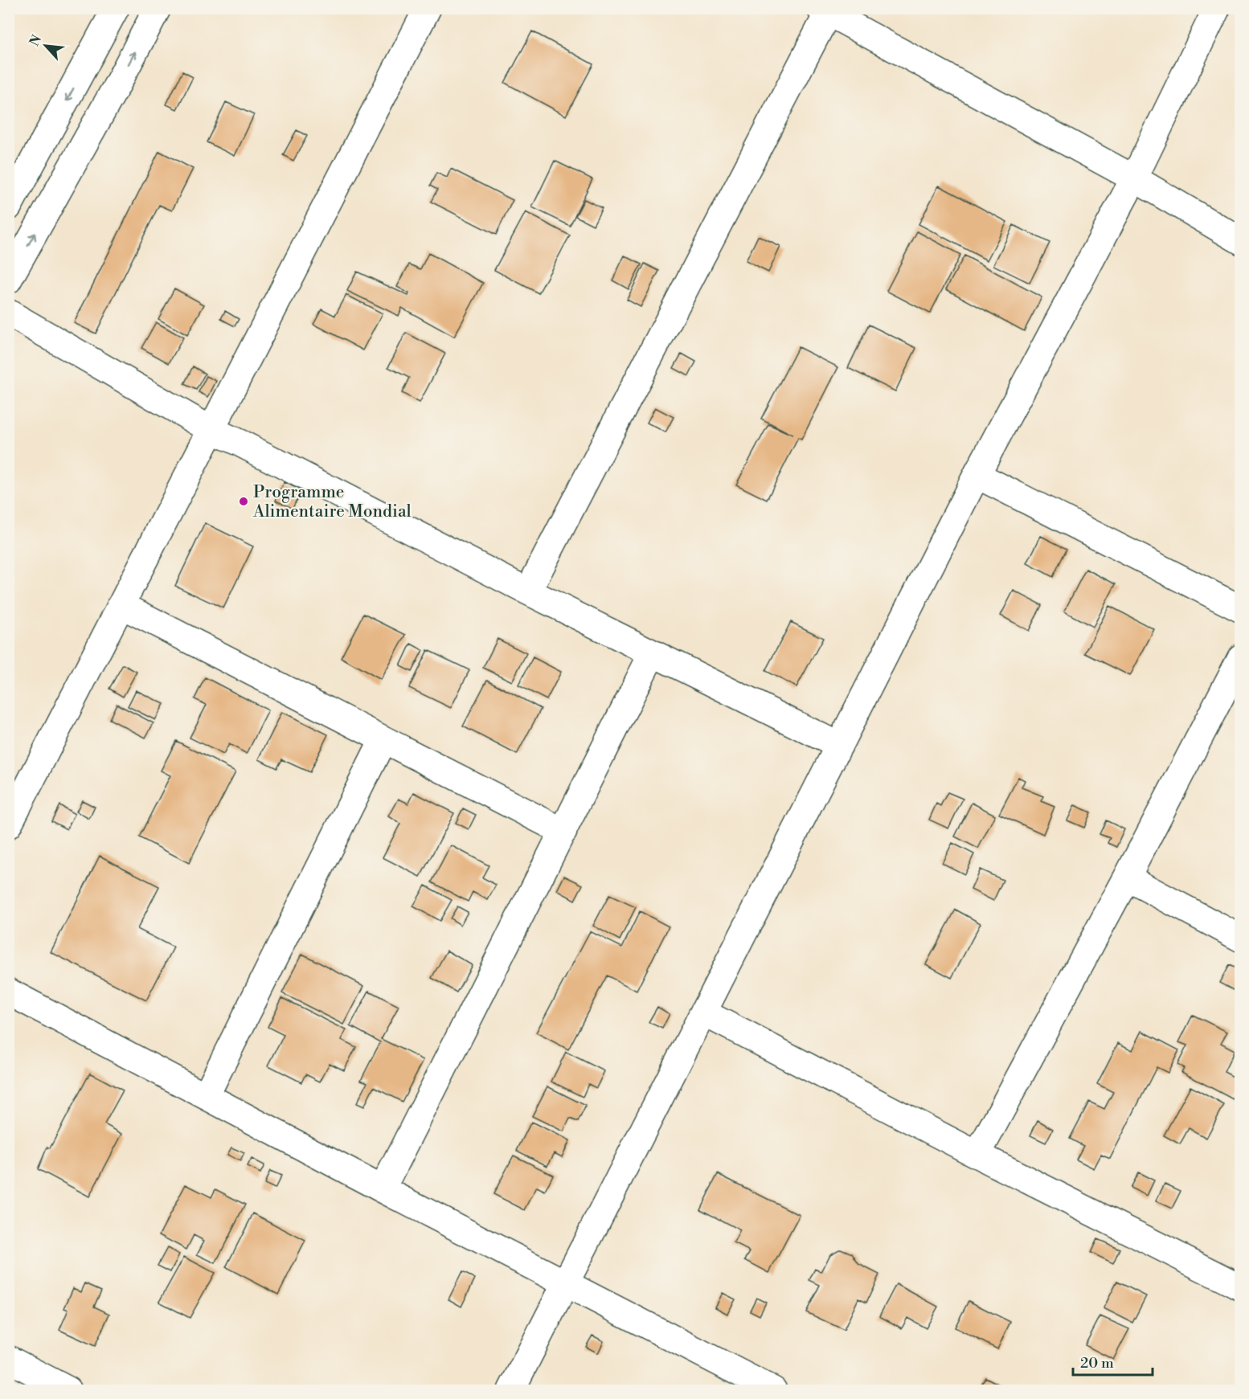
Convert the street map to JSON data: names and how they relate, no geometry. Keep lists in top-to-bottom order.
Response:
{
  "places": ["Programme Alimentaire Mondial"],
  "scale_bar": "20 m",
  "north": "top left"
}
